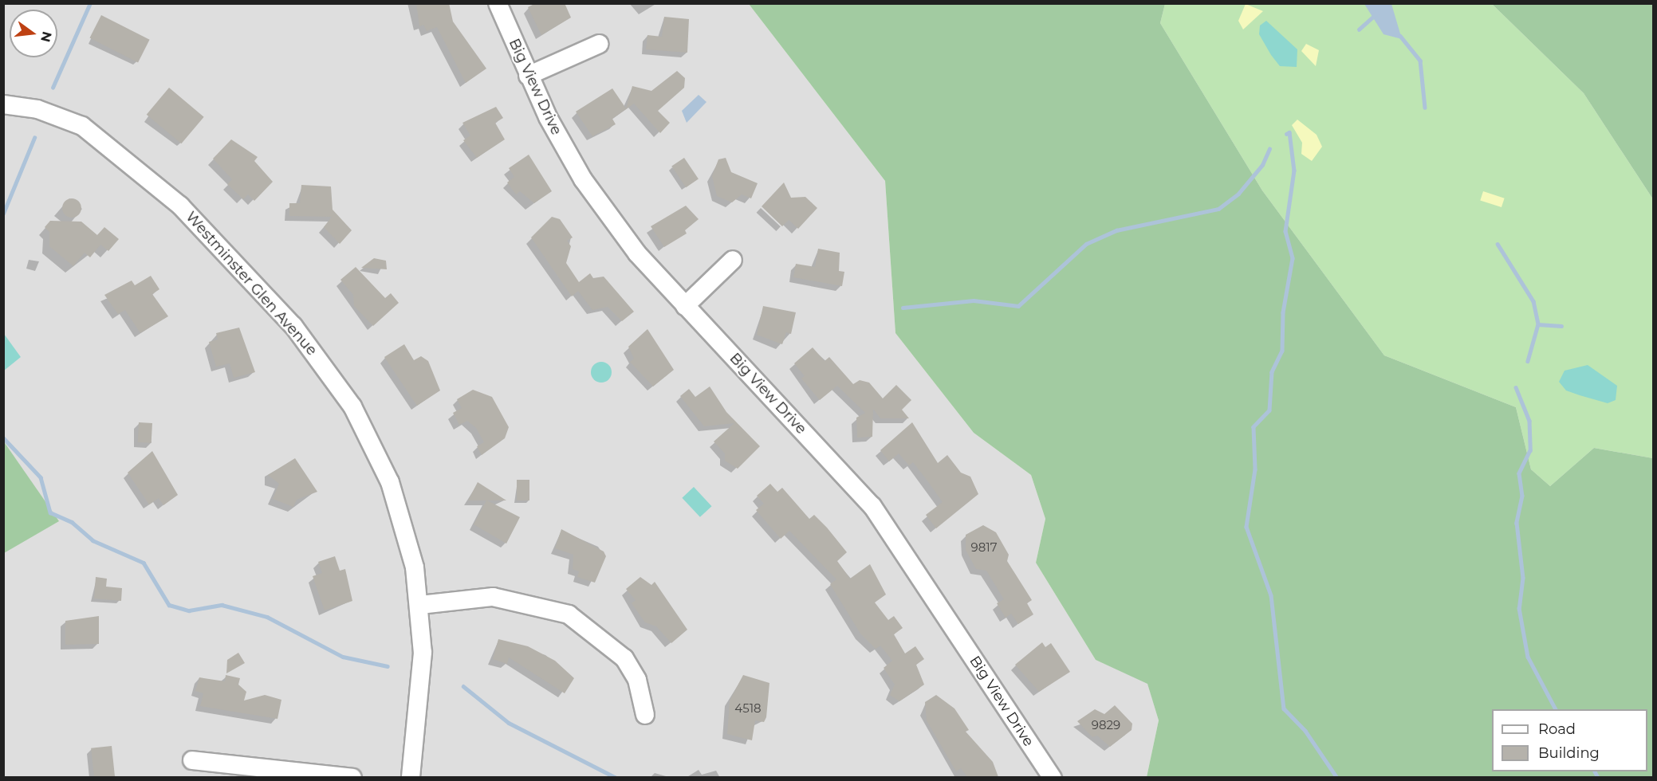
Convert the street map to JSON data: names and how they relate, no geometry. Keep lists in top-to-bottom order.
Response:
{
  "streets": {
    "street": ["Big View Drive", "Westminster Glen Avenue"]
  },
  "house_numbers": ["9817", "4518", "9829"],
  "legend": ["Road", "Building"],
  "north": "right"
}
